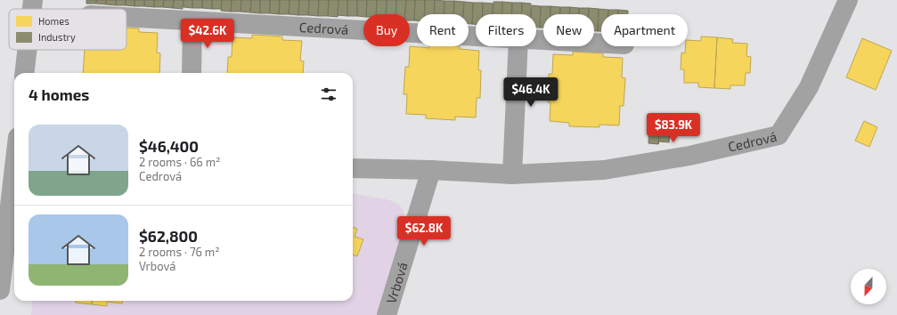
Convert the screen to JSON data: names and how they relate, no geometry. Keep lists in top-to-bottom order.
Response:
{
  "streets": {
    "street": ["Cedrová", "Vrbová"]
  },
  "crossings": [
    ["Cedrová", "Vrbová"]
  ],
  "legend": ["Homes", "Industry"],
  "north": "bottom",
  "page": {
    "chip": [
      "Buy",
      "Rent",
      "Filters",
      "New",
      "Apartment"
    ],
    "price": [
      "$42.6K",
      "$46.4K",
      "$83.9K",
      "$62.8K"
    ],
    "heading": "4 homes",
    "list": [
      {
        "name": "$46,400",
        "note": "2 rooms · 66 m² · Cedrová"
      },
      {
        "name": "$62,800",
        "note": "2 rooms · 76 m² · Vrbová"
      }
    ]
  }
}
